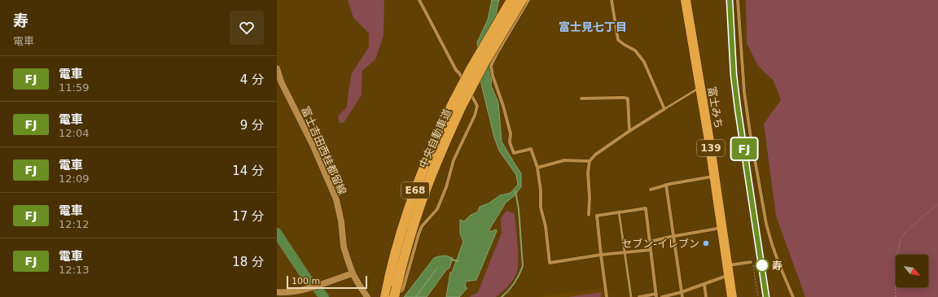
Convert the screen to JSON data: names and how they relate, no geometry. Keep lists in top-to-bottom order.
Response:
{
  "streets": {
    "highway": [
      "富士みち",
      "中央自動車道",
      "139",
      "E68"
    ],
    "main road": ["富士吉田西桂都留線"]
  },
  "districts": ["富士見七丁目"],
  "places": ["セブン-イレブン", "寿"],
  "scale_bar": "100 m",
  "north": "bottom right",
  "page": {
    "heading": ["寿", "電車"],
    "on_map": "FJ",
    "list": [
      {
        "mark": "FJ",
        "name": "電車",
        "note": "11:59",
        "value": "4 分"
      },
      {
        "mark": "FJ",
        "name": "電車",
        "note": "12:04",
        "value": "9 分"
      },
      {
        "mark": "FJ",
        "name": "電車",
        "note": "12:09",
        "value": "14 分"
      },
      {
        "mark": "FJ",
        "name": "電車",
        "note": "12:12",
        "value": "17 分"
      },
      {
        "mark": "FJ",
        "name": "電車",
        "note": "12:13",
        "value": "18 分"
      }
    ],
    "scale": "100 m"
  }
}
